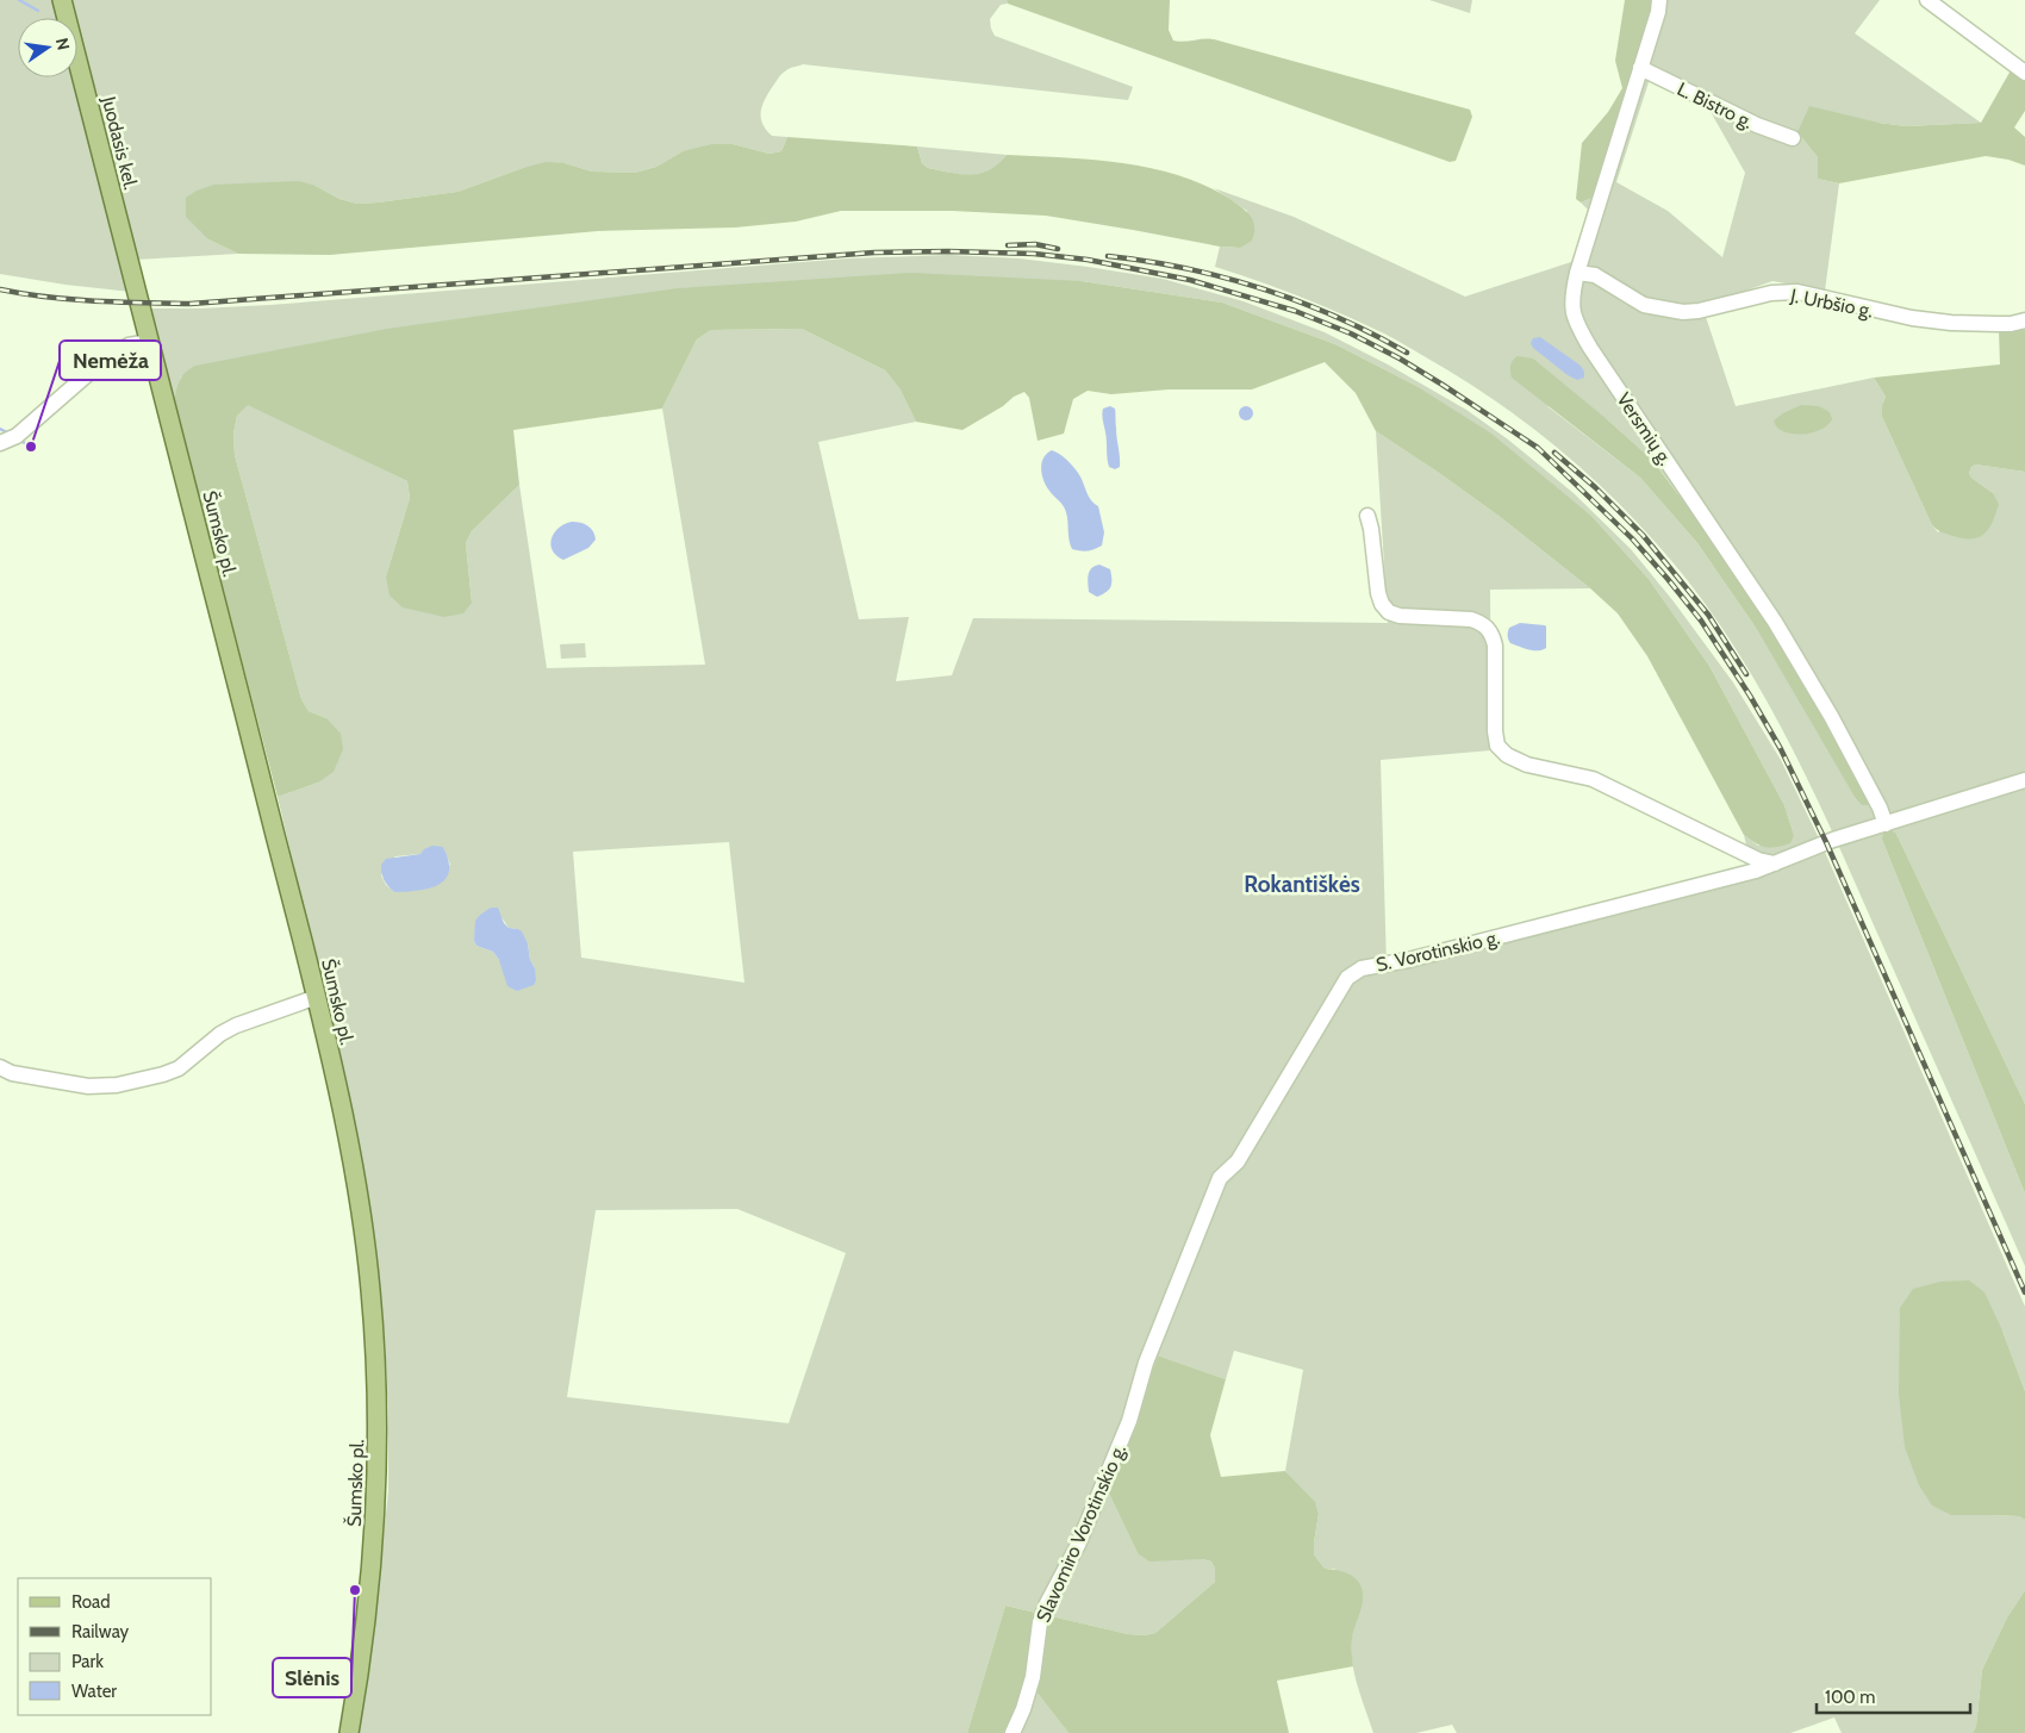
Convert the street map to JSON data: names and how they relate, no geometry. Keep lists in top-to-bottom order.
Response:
{
  "streets": {
    "main road": ["Juodasis kel.", "Šumsko pl."],
    "street": [
      "L. Bistro g.",
      "J. Urbšio g.",
      "Versmių g.",
      "S. Vorotinskio g.",
      "Slavomiro Vorotinskio g."
    ]
  },
  "crossings": [
    ["L. Bistro g.", "Versmių g."],
    ["Juodasis kel.", "Šumsko pl."],
    ["J. Urbšio g.", "Versmių g."],
    ["Versmių g.", "S. Vorotinskio g."],
    ["S. Vorotinskio g.", "Slavomiro Vorotinskio g."]
  ],
  "districts": ["Rokantiškės"],
  "places": ["Nemėža", "Slėnis"],
  "legend": [
    "Road",
    "Railway",
    "Park",
    "Water"
  ],
  "scale_bar": "100 m",
  "north": "right"
}
